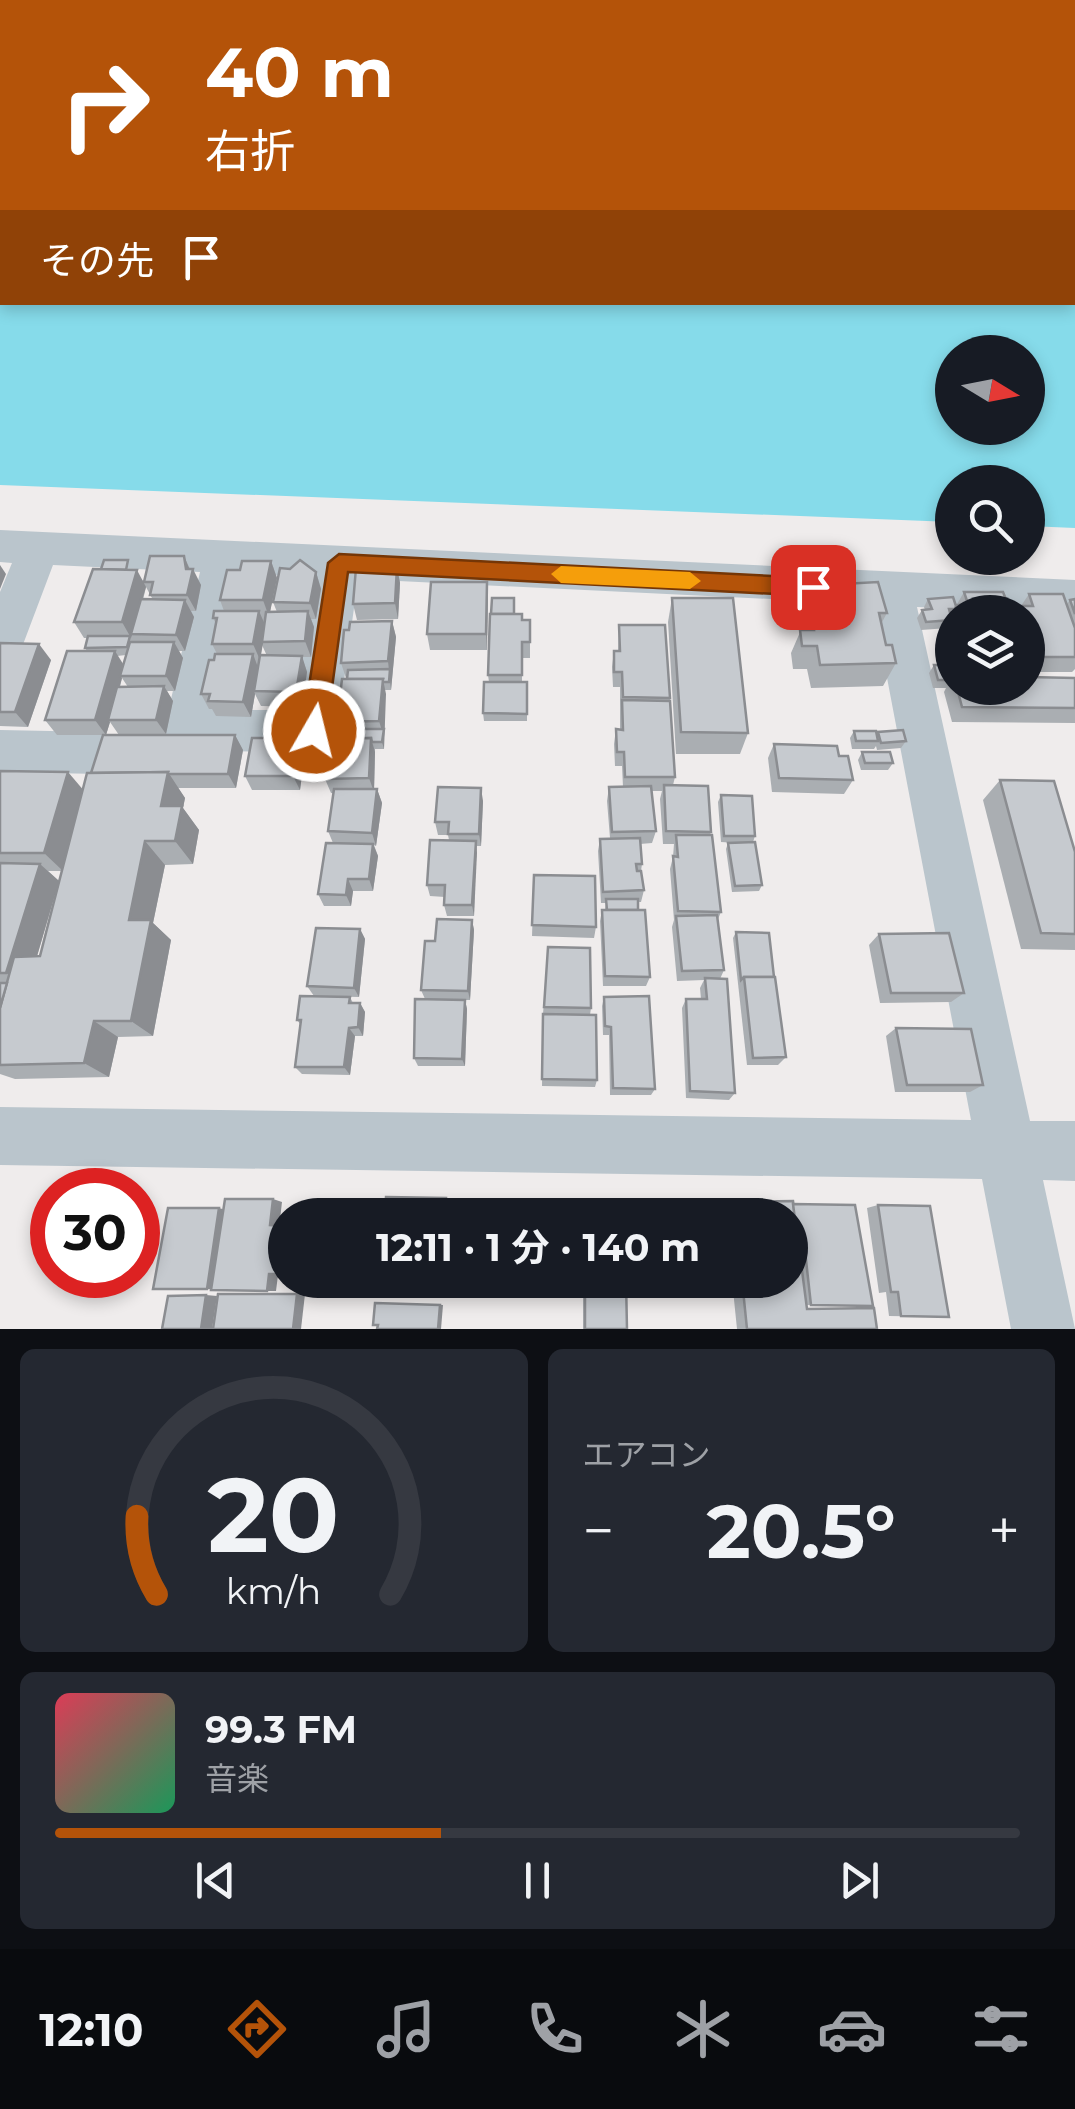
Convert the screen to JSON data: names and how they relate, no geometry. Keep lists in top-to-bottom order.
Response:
{
  "north": "right",
  "page": {
    "turn": ["40 m", "右折"],
    "then": "その先",
    "limit": "30",
    "trip": "12:11 · 1 分 · 140 m",
    "tile": "エアコン",
    "heat": ["−", "20.5°", "+"],
    "song": ["99.3 FM", "音楽"],
    "tabs": "12:10",
    "gauge": ["20", "km/h"]
  }
}
